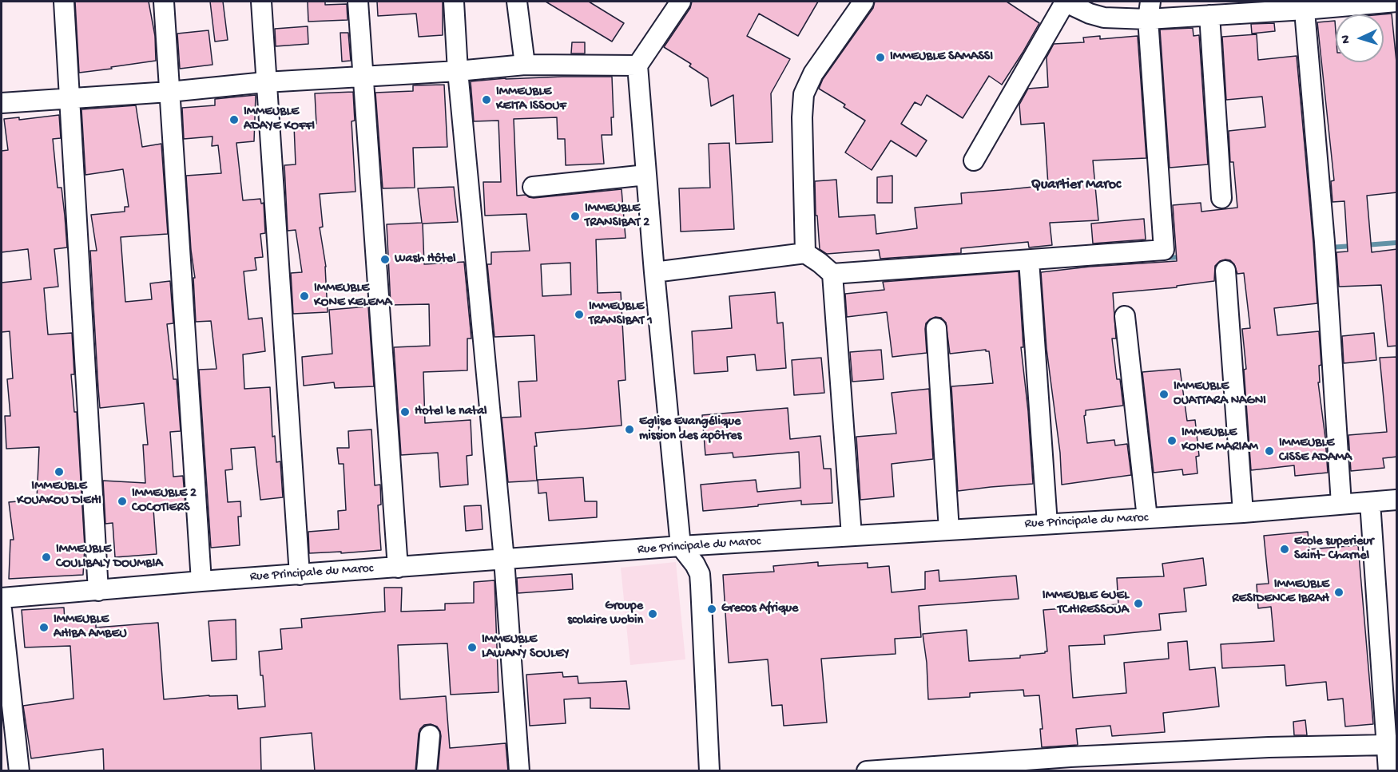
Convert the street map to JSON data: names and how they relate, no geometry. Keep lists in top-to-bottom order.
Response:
{
  "streets": {
    "street": ["Rue Principale du Maroc"]
  },
  "districts": ["Quartier Maroc"],
  "places": [
    "IMMEUBLE SAMASSI",
    "IMMEUBLE KEITA ISSOUF",
    "IMMEUBLE ADAYE KOFFI",
    "IMMEUBLE TRANSIBAT 2",
    "Wash Hôtel",
    "IMMEUBLE KONE KELEMA",
    "IMMEUBLE TRANSIBAT 1",
    "IMMEUBLE OUATTARA NAGNI",
    "Hotel le natal",
    "Eglise Evangélique mission des apôtres",
    "IMMEUBLE KONE MARIAM",
    "IMMEUBLE CISSE ADAMA",
    "IMMEUBLE KOUAKOU DIEHI",
    "IMMEUBLE 2 COCOTIERS",
    "Ecole superieur Saint- Charnel",
    "IMMEUBLE COULIBALY DOUMBIA",
    "IMMEUBLE RESIDENCE IBRAH",
    "IMMEUBLE GUEL TCHIRESSOUA",
    "Grecos Afrique",
    "Groupe scolaire Wobin",
    "IMMEUBLE AHIBA AMBEU",
    "IMMEUBLE LAWANY SOULEY"
  ],
  "north": "left"
}
